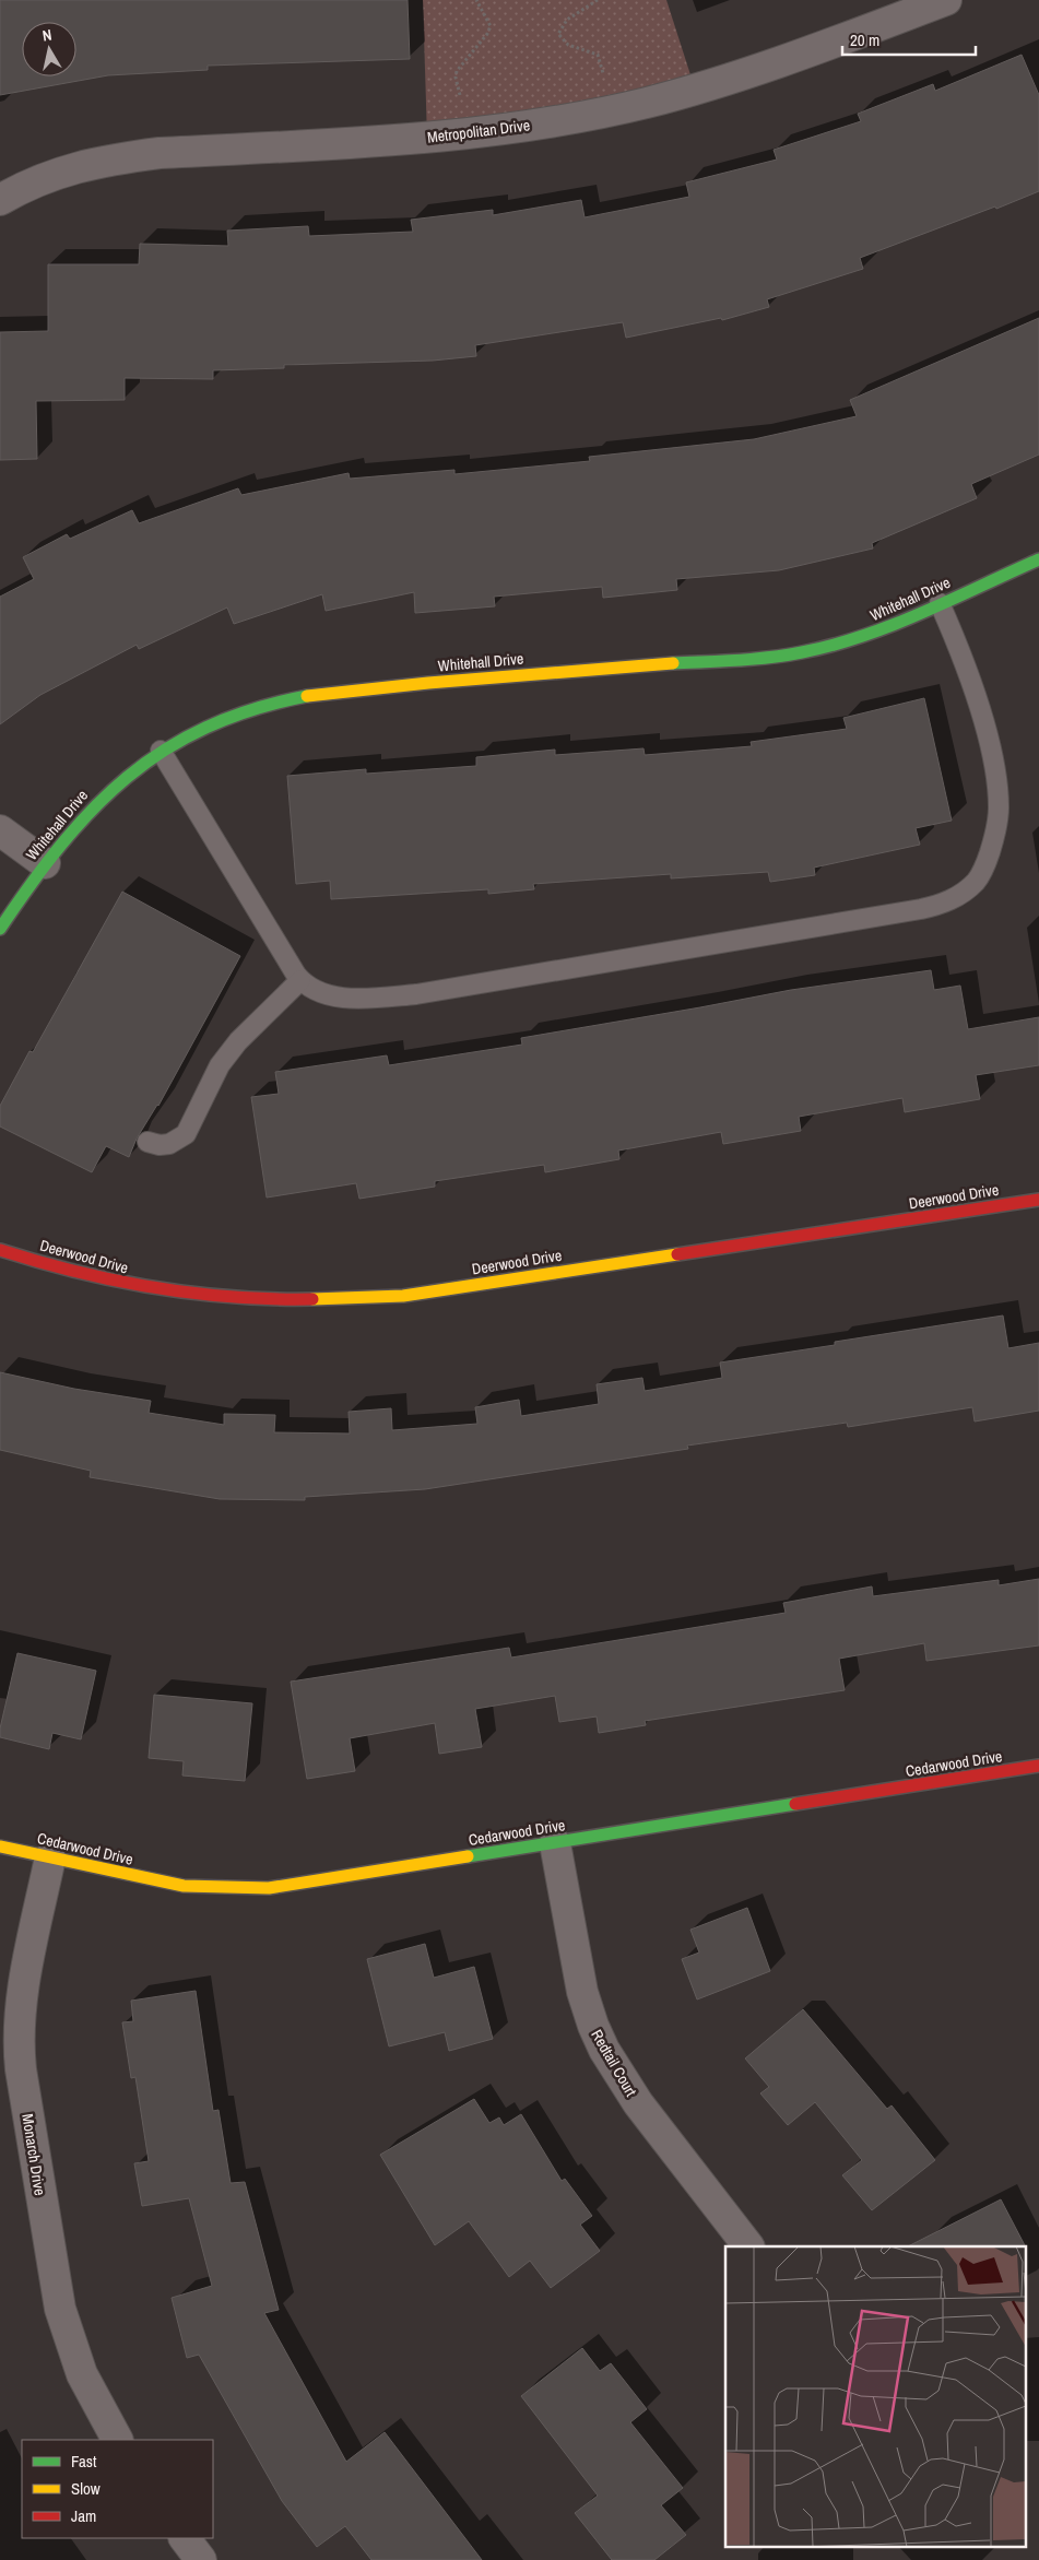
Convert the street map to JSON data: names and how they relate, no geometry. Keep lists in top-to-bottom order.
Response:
{
  "streets": {
    "street": [
      "Metropolitan Drive",
      "Whitehall Drive",
      "Deerwood Drive",
      "Cedarwood Drive",
      "Redtail Court",
      "Monarch Drive"
    ]
  },
  "crossings": [
    ["Cedarwood Drive", "Redtail Court"],
    ["Cedarwood Drive", "Monarch Drive"]
  ],
  "legend": ["Fast", "Slow", "Jam"],
  "scale_bar": "20 m",
  "north": "top"
}
